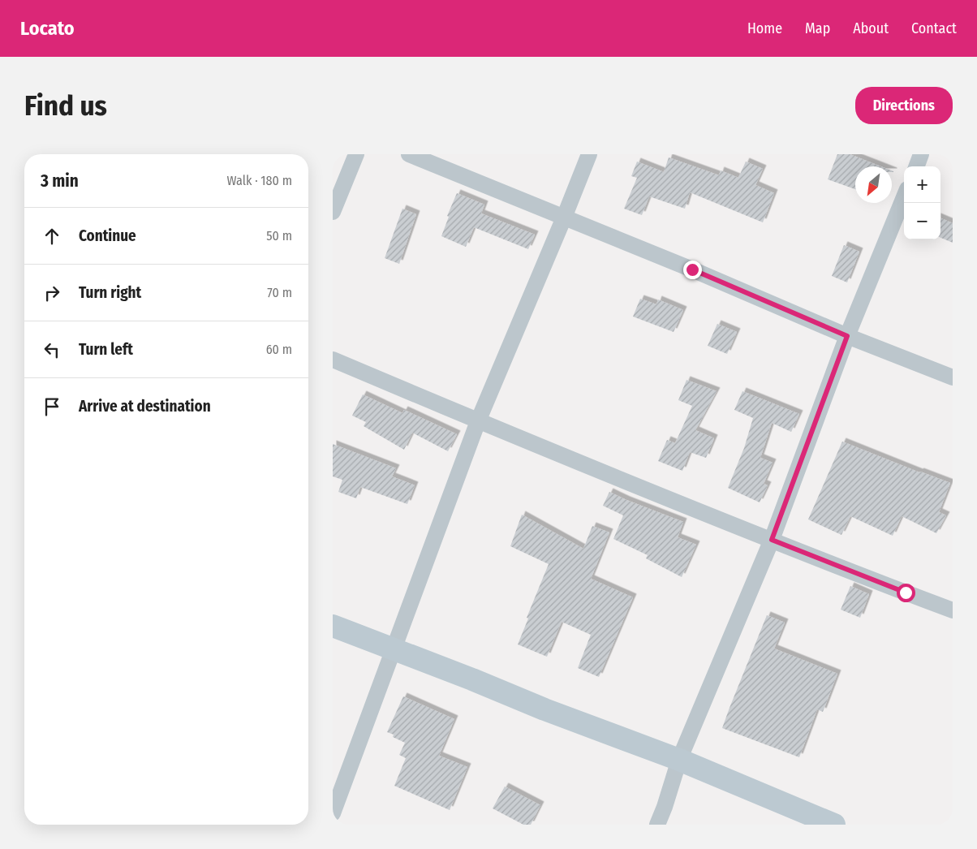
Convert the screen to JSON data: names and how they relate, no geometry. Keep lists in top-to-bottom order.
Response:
{
  "north": "bottom left",
  "page": {
    "header": "Locato",
    "nav": [
      "Home",
      "Map",
      "About",
      "Contact"
    ],
    "buttons": "Directions",
    "title": "Find us",
    "heading": ["3 min", "Walk · 180 m"],
    "map_buttons": ["+", "−"],
    "list": [
      ["Continue", "50 m"],
      ["Turn right", "70 m"],
      ["Turn left", "60 m"],
      "Arrive at destination"
    ]
  }
}
